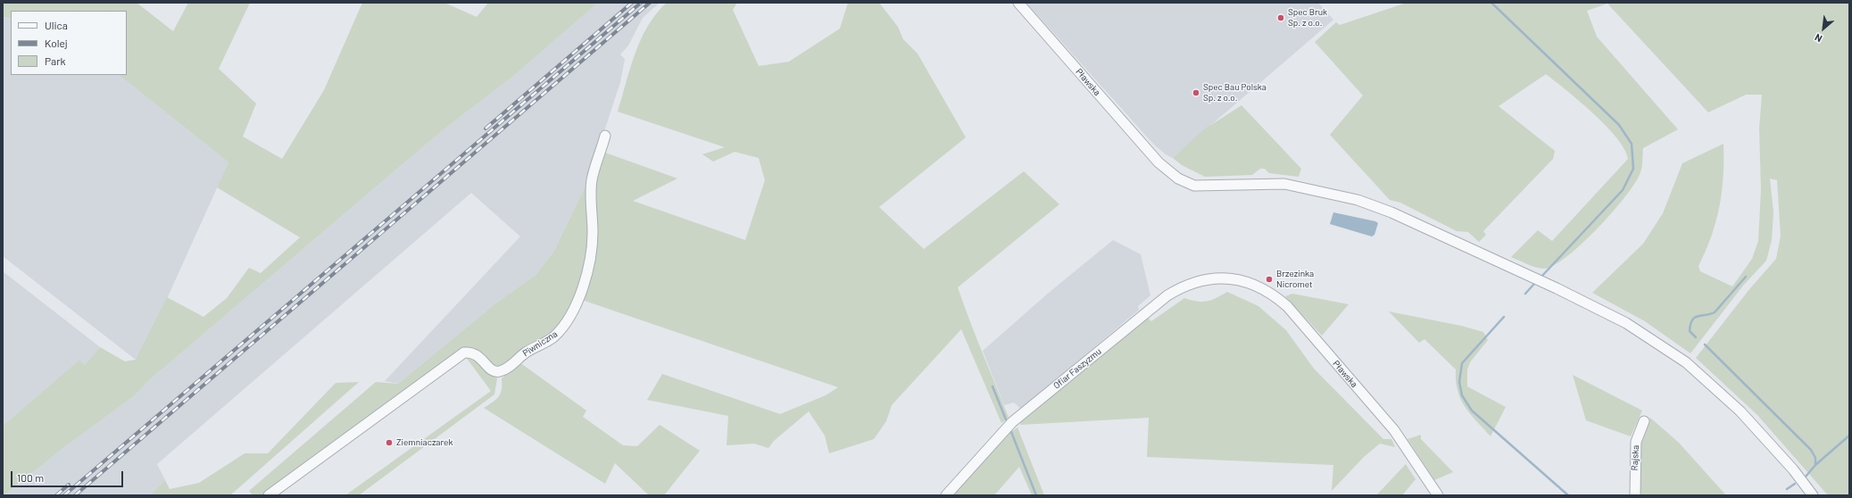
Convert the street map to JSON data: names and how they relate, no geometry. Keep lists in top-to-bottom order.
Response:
{
  "streets": {
    "street": [
      "Pławska",
      "Piwniczna",
      "Ofiar Faszyzmu",
      "Rajska"
    ]
  },
  "crossings": [
    ["Pławska", "Ofiar Faszyzmu"]
  ],
  "places": [
    "Spec Bruk Sp. z o.o.",
    "Spec Bau Polska Sp. z o.o.",
    "Brzezinka Nicromet",
    "Ziemniaczarek"
  ],
  "legend": ["Ulica", "Kolej", "Park"],
  "scale_bar": "100 m",
  "north": "bottom left"
}
